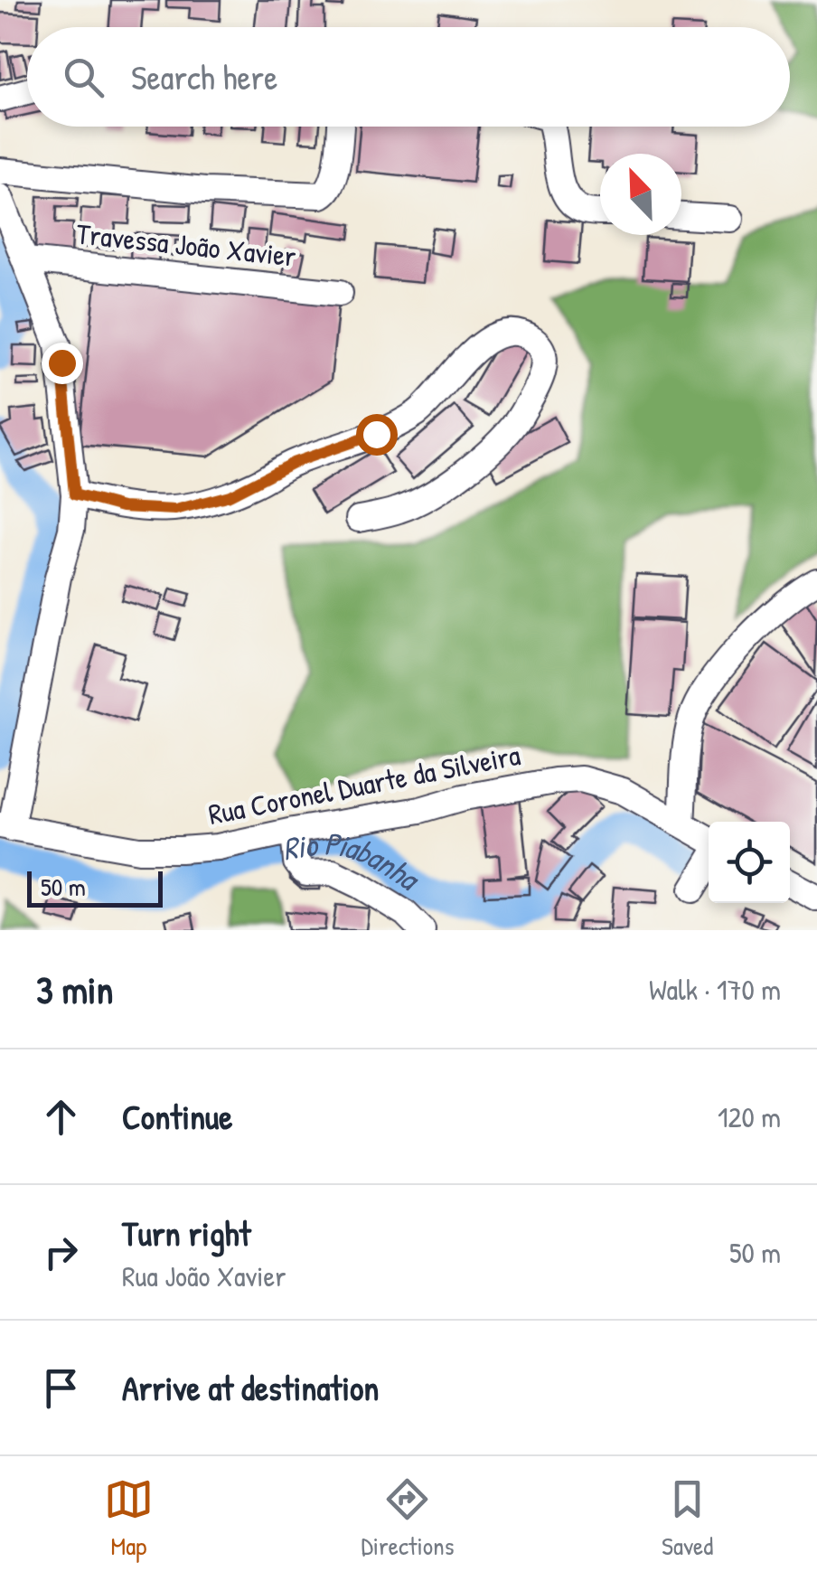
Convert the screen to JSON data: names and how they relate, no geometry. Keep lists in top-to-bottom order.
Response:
{
  "streets": {
    "street": ["Travessa João Xavier", "Rua Coronel Duarte da Silveira"]
  },
  "water": ["Rio Piabanha"],
  "scale_bar": "50 m",
  "north": "top left",
  "page": {
    "search": "Search here",
    "scale": "50 m",
    "heading": ["3 min", "Walk · 170 m"],
    "list": [
      ["Continue", "120 m"],
      ["Turn right", "Rua João Xavier", "50 m"],
      "Arrive at destination"
    ],
    "nav": ["Map", "Directions", "Saved"]
  }
}
